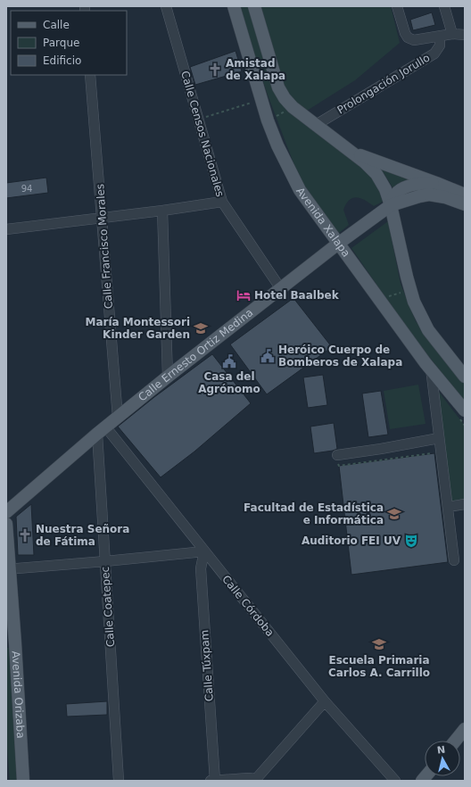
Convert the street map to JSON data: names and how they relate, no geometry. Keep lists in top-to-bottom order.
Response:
{
  "streets": {
    "main road": ["Avenida Xalapa", "Calle Ernesto Ortiz Medina", "Avenida Orizaba"],
    "street": [
      "Prolongación Jorullo",
      "Calle Censos Nacionales",
      "Calle Francisco Morales",
      "Calle Córdoba",
      "Calle Coatepec",
      "Calle Túxpam"
    ]
  },
  "crossings": [
    ["Calle Censos Nacionales", "Calle Ernesto Ortiz Medina"],
    ["Avenida Xalapa", "Calle Ernesto Ortiz Medina"],
    ["Calle Francisco Morales", "Calle Ernesto Ortiz Medina"],
    ["Calle Ernesto Ortiz Medina", "Calle Córdoba"],
    ["Calle Ernesto Ortiz Medina", "Calle Coatepec"],
    ["Calle Córdoba", "Calle Coatepec"],
    ["Calle Córdoba", "Calle Túxpam"]
  ],
  "places": {
    "church": ["Amistad de Xalapa", "Nuestra Señora de Fátima"],
    "hotel": ["Hotel Baalbek"],
    "school or university": ["María Montessori Kinder Garden", "Facultad de Estadística e Informática", "Escuela Primaria Carlos A. Carrillo"],
    "public building": ["Heróico Cuerpo de Bomberos de Xalapa", "Casa del Agrónomo"],
    "theatre": ["Auditorio FEI UV"]
  },
  "house_numbers": ["94"],
  "legend": ["Calle", "Parque", "Edificio"],
  "north": "top"
}
